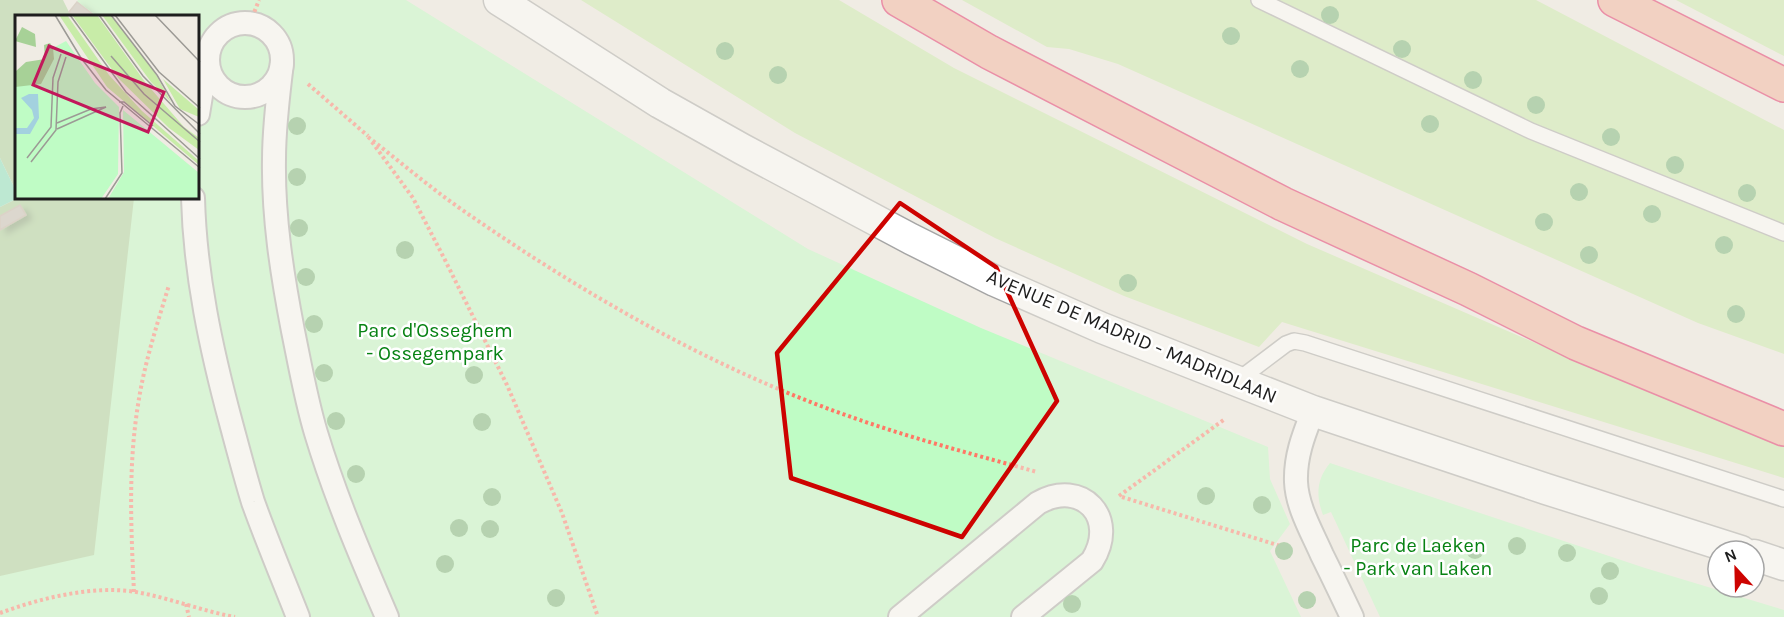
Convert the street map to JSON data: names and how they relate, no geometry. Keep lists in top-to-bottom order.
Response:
{
  "streets": {
    "street": ["AVENUE DE MADRID - MADRIDLAAN"]
  },
  "parks": ["Parc d'Osseghem - Ossegempark", "Parc de Laeken - Park van Laken"],
  "north": "top"
}
